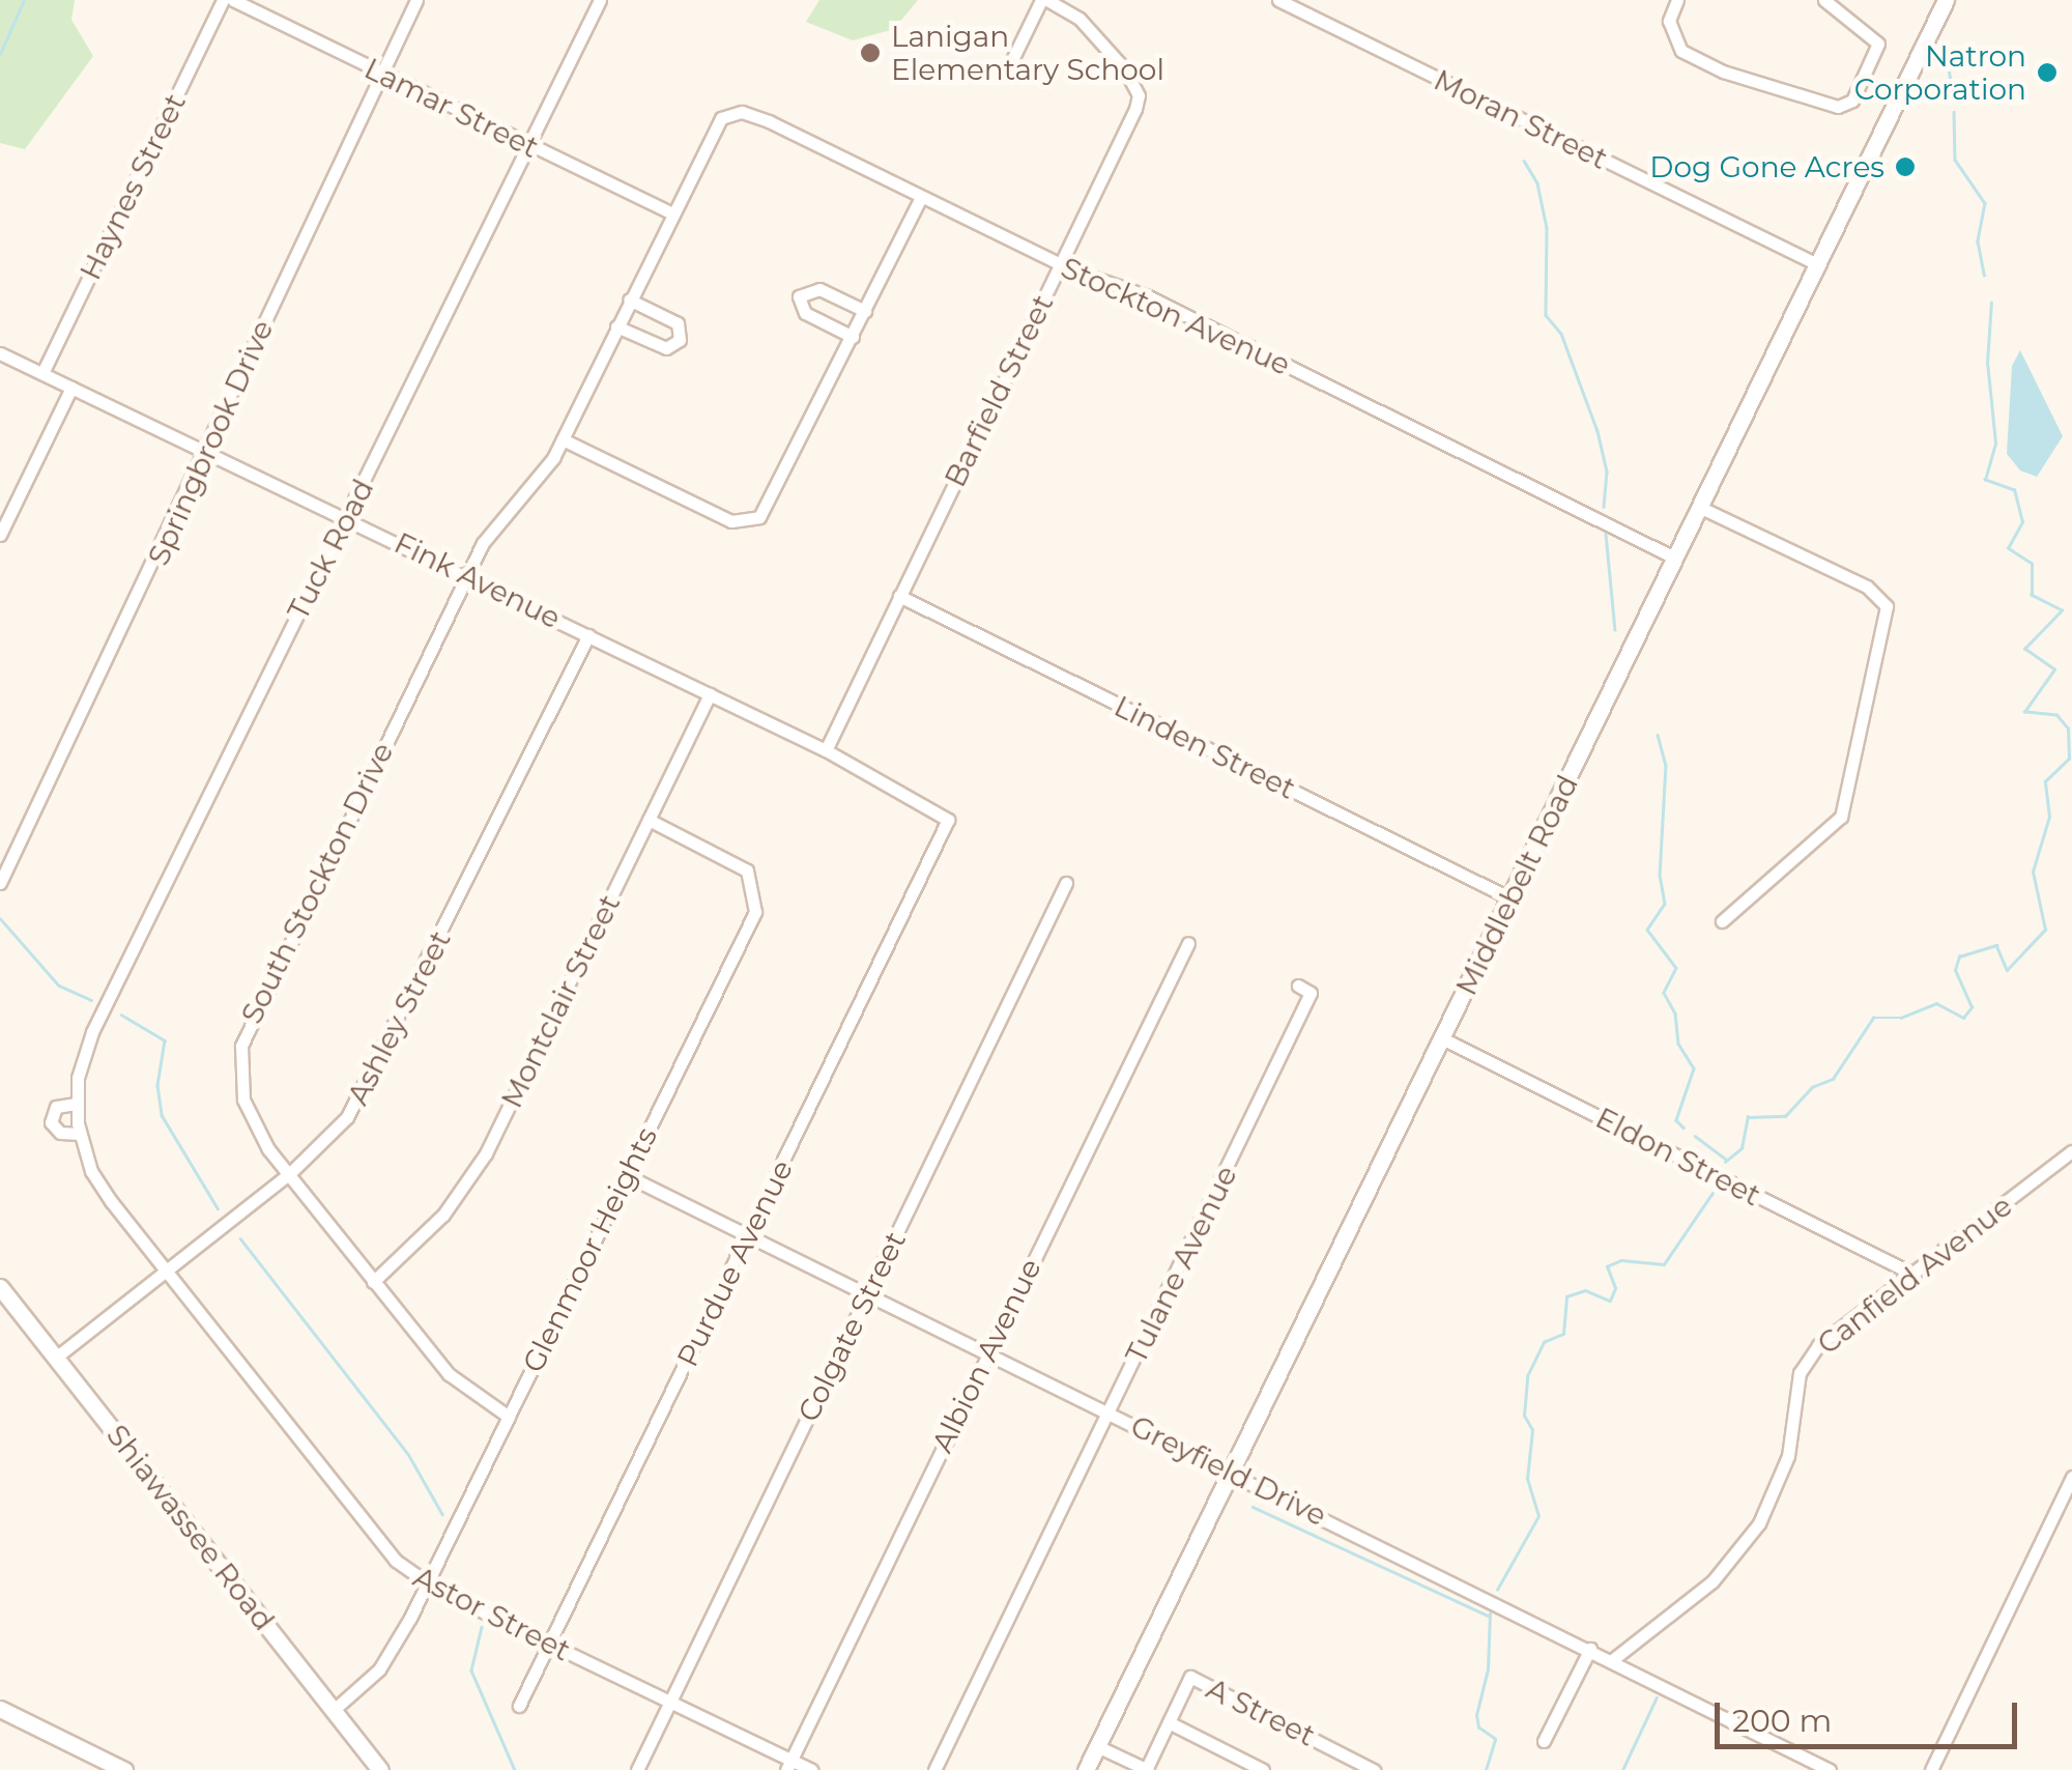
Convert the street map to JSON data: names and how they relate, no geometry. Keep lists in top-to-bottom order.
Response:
{
  "streets": {
    "street": [
      "Lamar Street",
      "Moran Street",
      "Haynes Street",
      "Stockton Avenue",
      "Barfield Street",
      "Springbrook Drive",
      "Tuck Road",
      "Fink Avenue",
      "Linden Street",
      "South Stockton Drive",
      "Middlebelt Road",
      "Montclair Street",
      "Ashley Street",
      "Eldon Street",
      "Glenmoor Heights",
      "Purdue Avenue",
      "Tulane Avenue",
      "Canfield Avenue",
      "Colgate Street",
      "Albion Avenue",
      "Greyfield Drive",
      "Shiawassee Road",
      "Astor Street",
      "A Street"
    ]
  },
  "crossings": [
    ["Lamar Street", "Springbrook Drive"],
    ["Lamar Street", "Tuck Road"],
    ["Lamar Street", "South Stockton Drive"],
    ["Moran Street", "Middlebelt Road"],
    ["Haynes Street", "Fink Avenue"],
    ["Stockton Avenue", "Barfield Street"],
    ["Stockton Avenue", "South Stockton Drive"],
    ["Stockton Avenue", "Middlebelt Road"],
    ["Barfield Street", "Fink Avenue"],
    ["Barfield Street", "Linden Street"],
    ["Springbrook Drive", "Fink Avenue"],
    ["Tuck Road", "Fink Avenue"],
    ["Tuck Road", "Ashley Street"],
    ["Tuck Road", "Astor Street"],
    ["Fink Avenue", "South Stockton Drive"],
    ["Fink Avenue", "Montclair Street"],
    ["Fink Avenue", "Ashley Street"],
    ["Fink Avenue", "Purdue Avenue"],
    ["Linden Street", "Middlebelt Road"],
    ["South Stockton Drive", "Montclair Street"],
    ["South Stockton Drive", "Ashley Street"],
    ["South Stockton Drive", "Glenmoor Heights"],
    ["Middlebelt Road", "Eldon Street"],
    ["Middlebelt Road", "Greyfield Drive"],
    ["Montclair Street", "Glenmoor Heights"],
    ["Ashley Street", "Shiawassee Road"],
    ["Ashley Street", "Astor Street"],
    ["Eldon Street", "Canfield Avenue"],
    ["Glenmoor Heights", "Greyfield Drive"],
    ["Glenmoor Heights", "Shiawassee Road"],
    ["Glenmoor Heights", "Astor Street"],
    ["Purdue Avenue", "Greyfield Drive"],
    ["Purdue Avenue", "Astor Street"],
    ["Tulane Avenue", "Greyfield Drive"],
    ["Canfield Avenue", "Greyfield Drive"],
    ["Colgate Street", "Greyfield Drive"],
    ["Colgate Street", "Astor Street"],
    ["Albion Avenue", "Greyfield Drive"],
    ["Albion Avenue", "Astor Street"]
  ],
  "places": ["Lanigan Elementary School", "Natron Corporation", "Dog Gone Acres"],
  "scale_bar": "200 m"
}
